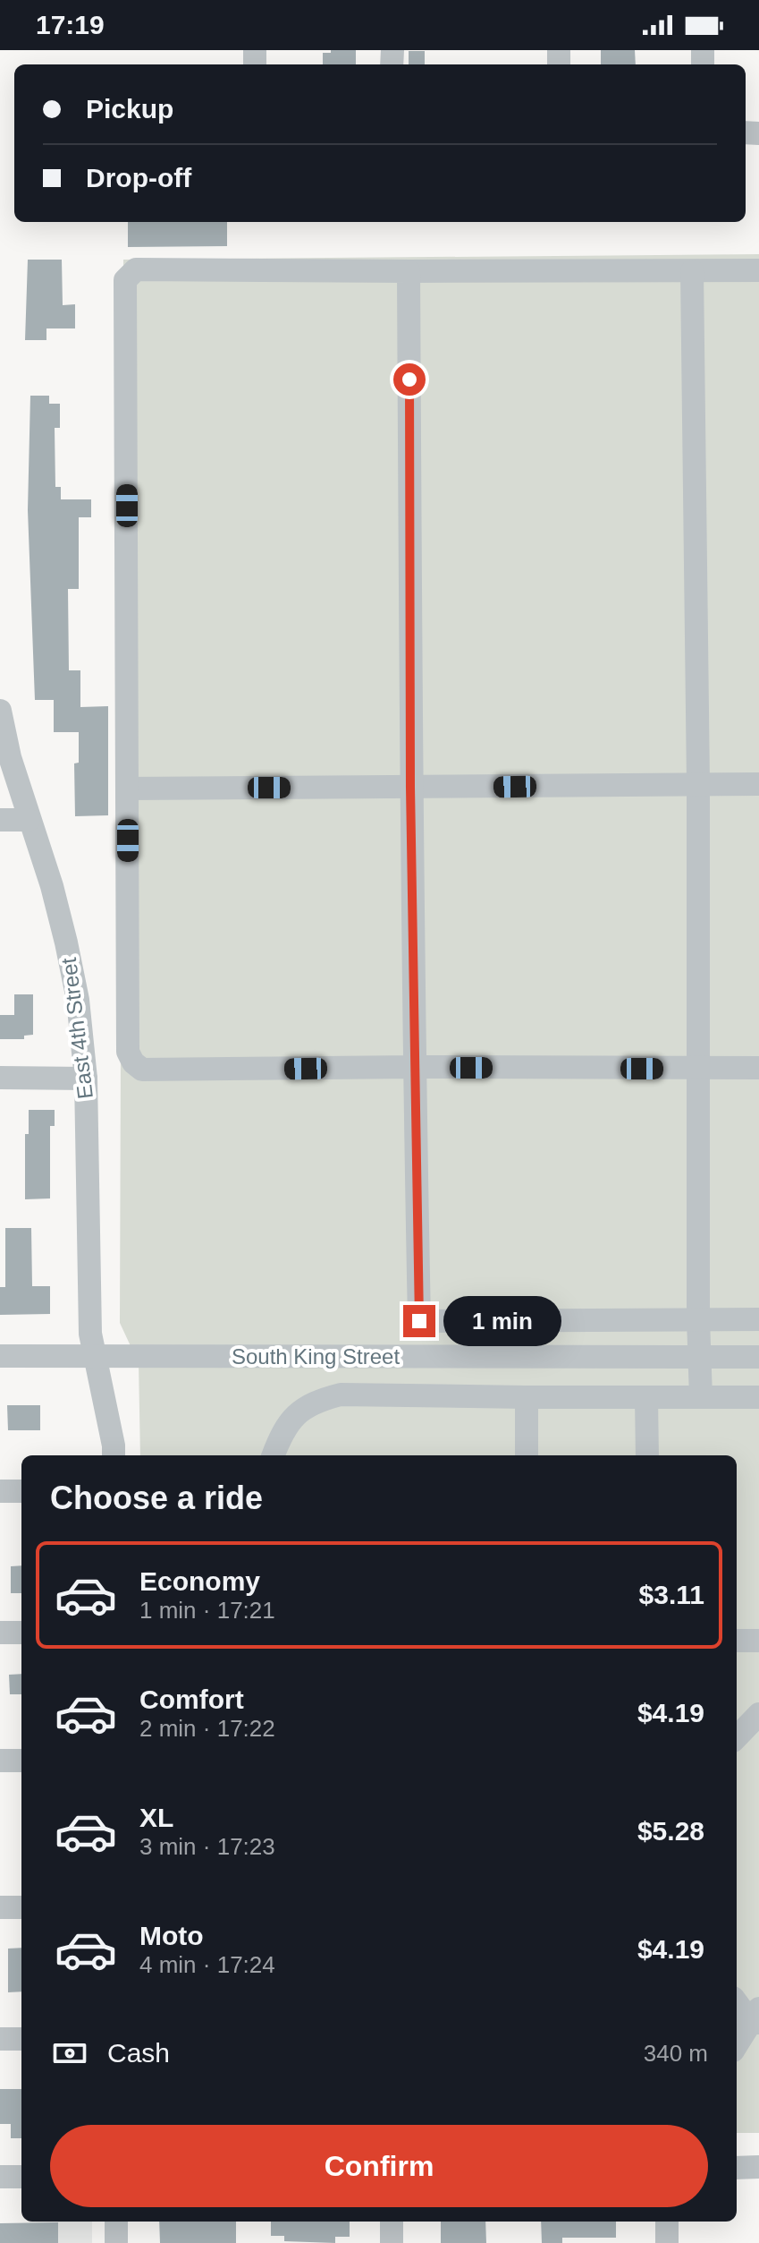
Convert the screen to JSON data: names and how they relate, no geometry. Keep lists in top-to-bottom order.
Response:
{
  "streets": {
    "street": ["East 4th Street", "South King Street"]
  },
  "crossings": [
    ["East 4th Street", "South King Street"]
  ],
  "page": {
    "status": "17:19",
    "banner": ["Pickup", "Drop-off"],
    "bubble": "1 min",
    "heading": "Choose a ride",
    "list": [
      {
        "name": "Economy",
        "note": "1 min · 17:21",
        "value": "$3.11"
      },
      {
        "name": "Comfort",
        "note": "2 min · 17:22",
        "value": "$4.19"
      },
      {
        "name": "XL",
        "note": "3 min · 17:23",
        "value": "$5.28"
      },
      {
        "name": "Moto",
        "note": "4 min · 17:24",
        "value": "$4.19"
      }
    ],
    "pay": ["Cash", "340 m"],
    "buttons": "Confirm"
  }
}
